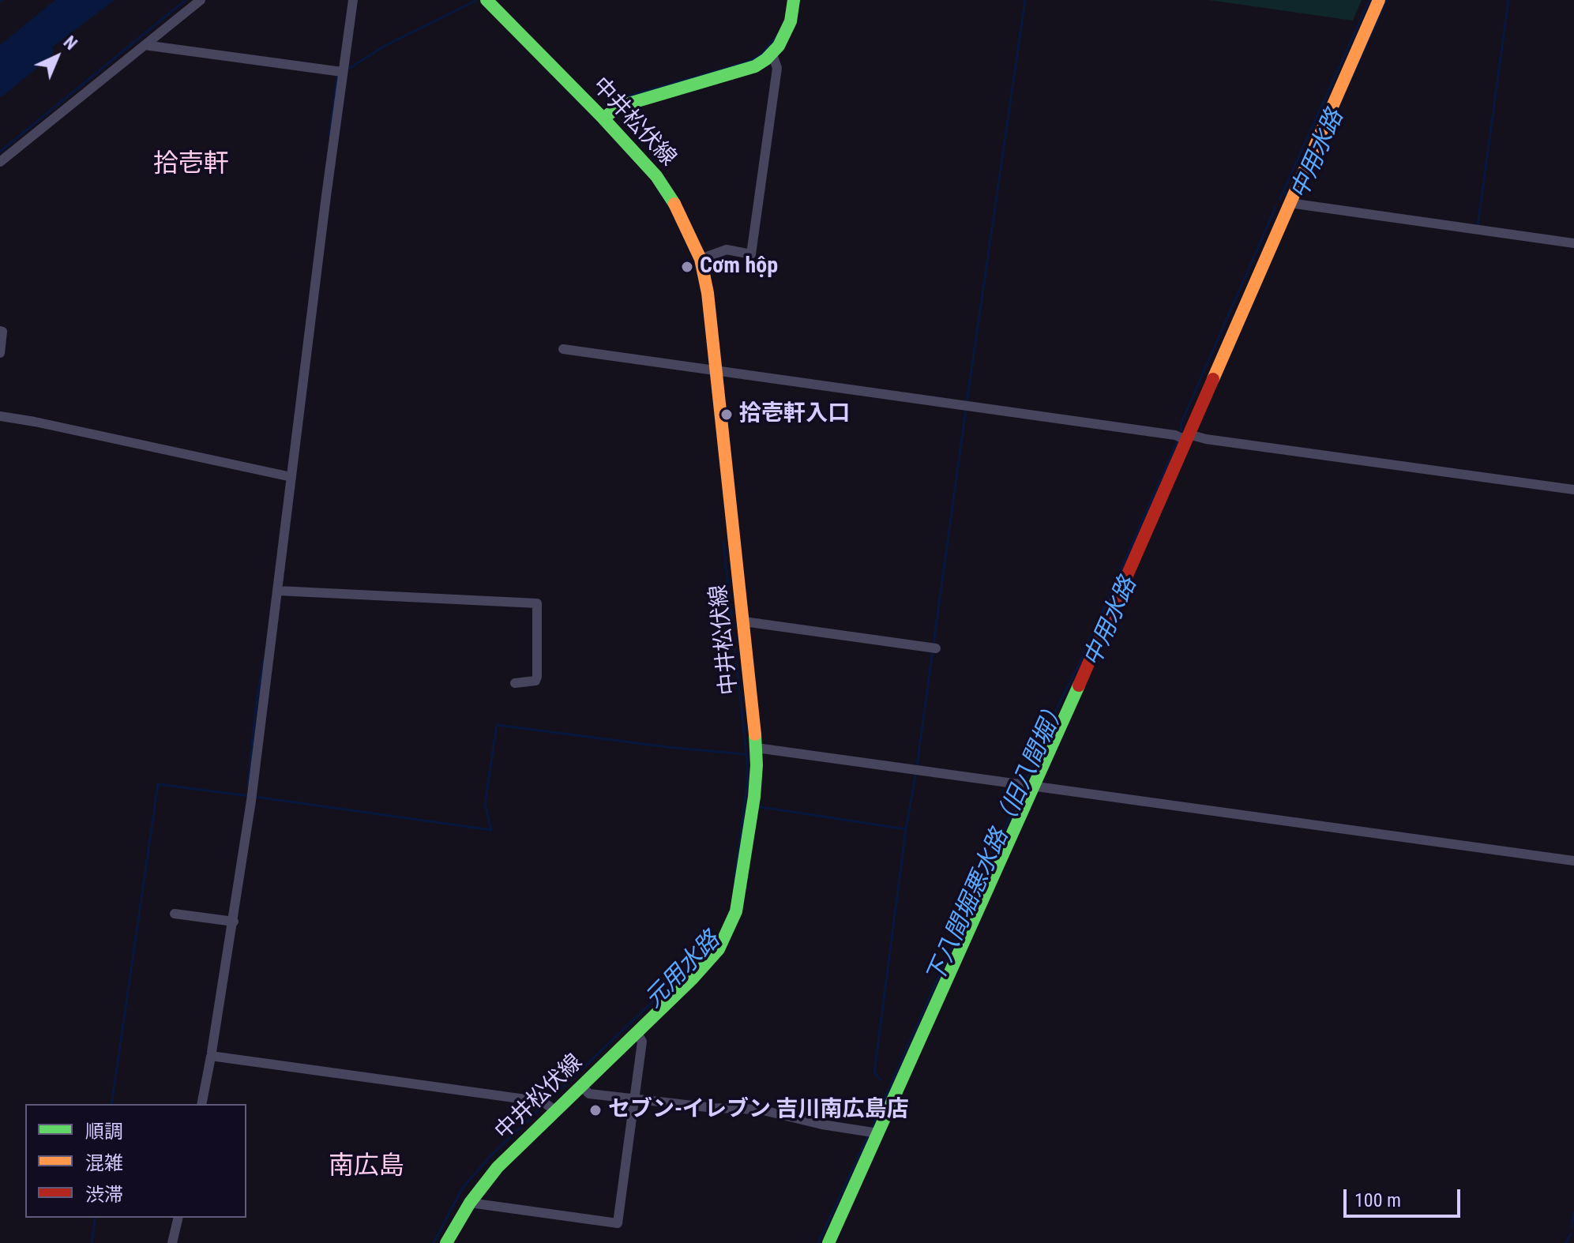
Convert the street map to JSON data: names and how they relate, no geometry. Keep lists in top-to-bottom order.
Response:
{
  "streets": {
    "street": ["中井松伏線"]
  },
  "districts": ["拾壱軒", "南広島"],
  "water": ["中用水路", "下八間堀悪水路（旧八間堀）", "元用水路"],
  "places": ["Cơm hộp", "拾壱軒入口", "セブン-イレブン 吉川南広島店"],
  "legend": ["順調", "混雑", "渋滞"],
  "scale_bar": "100 m",
  "north": "top right"
}
